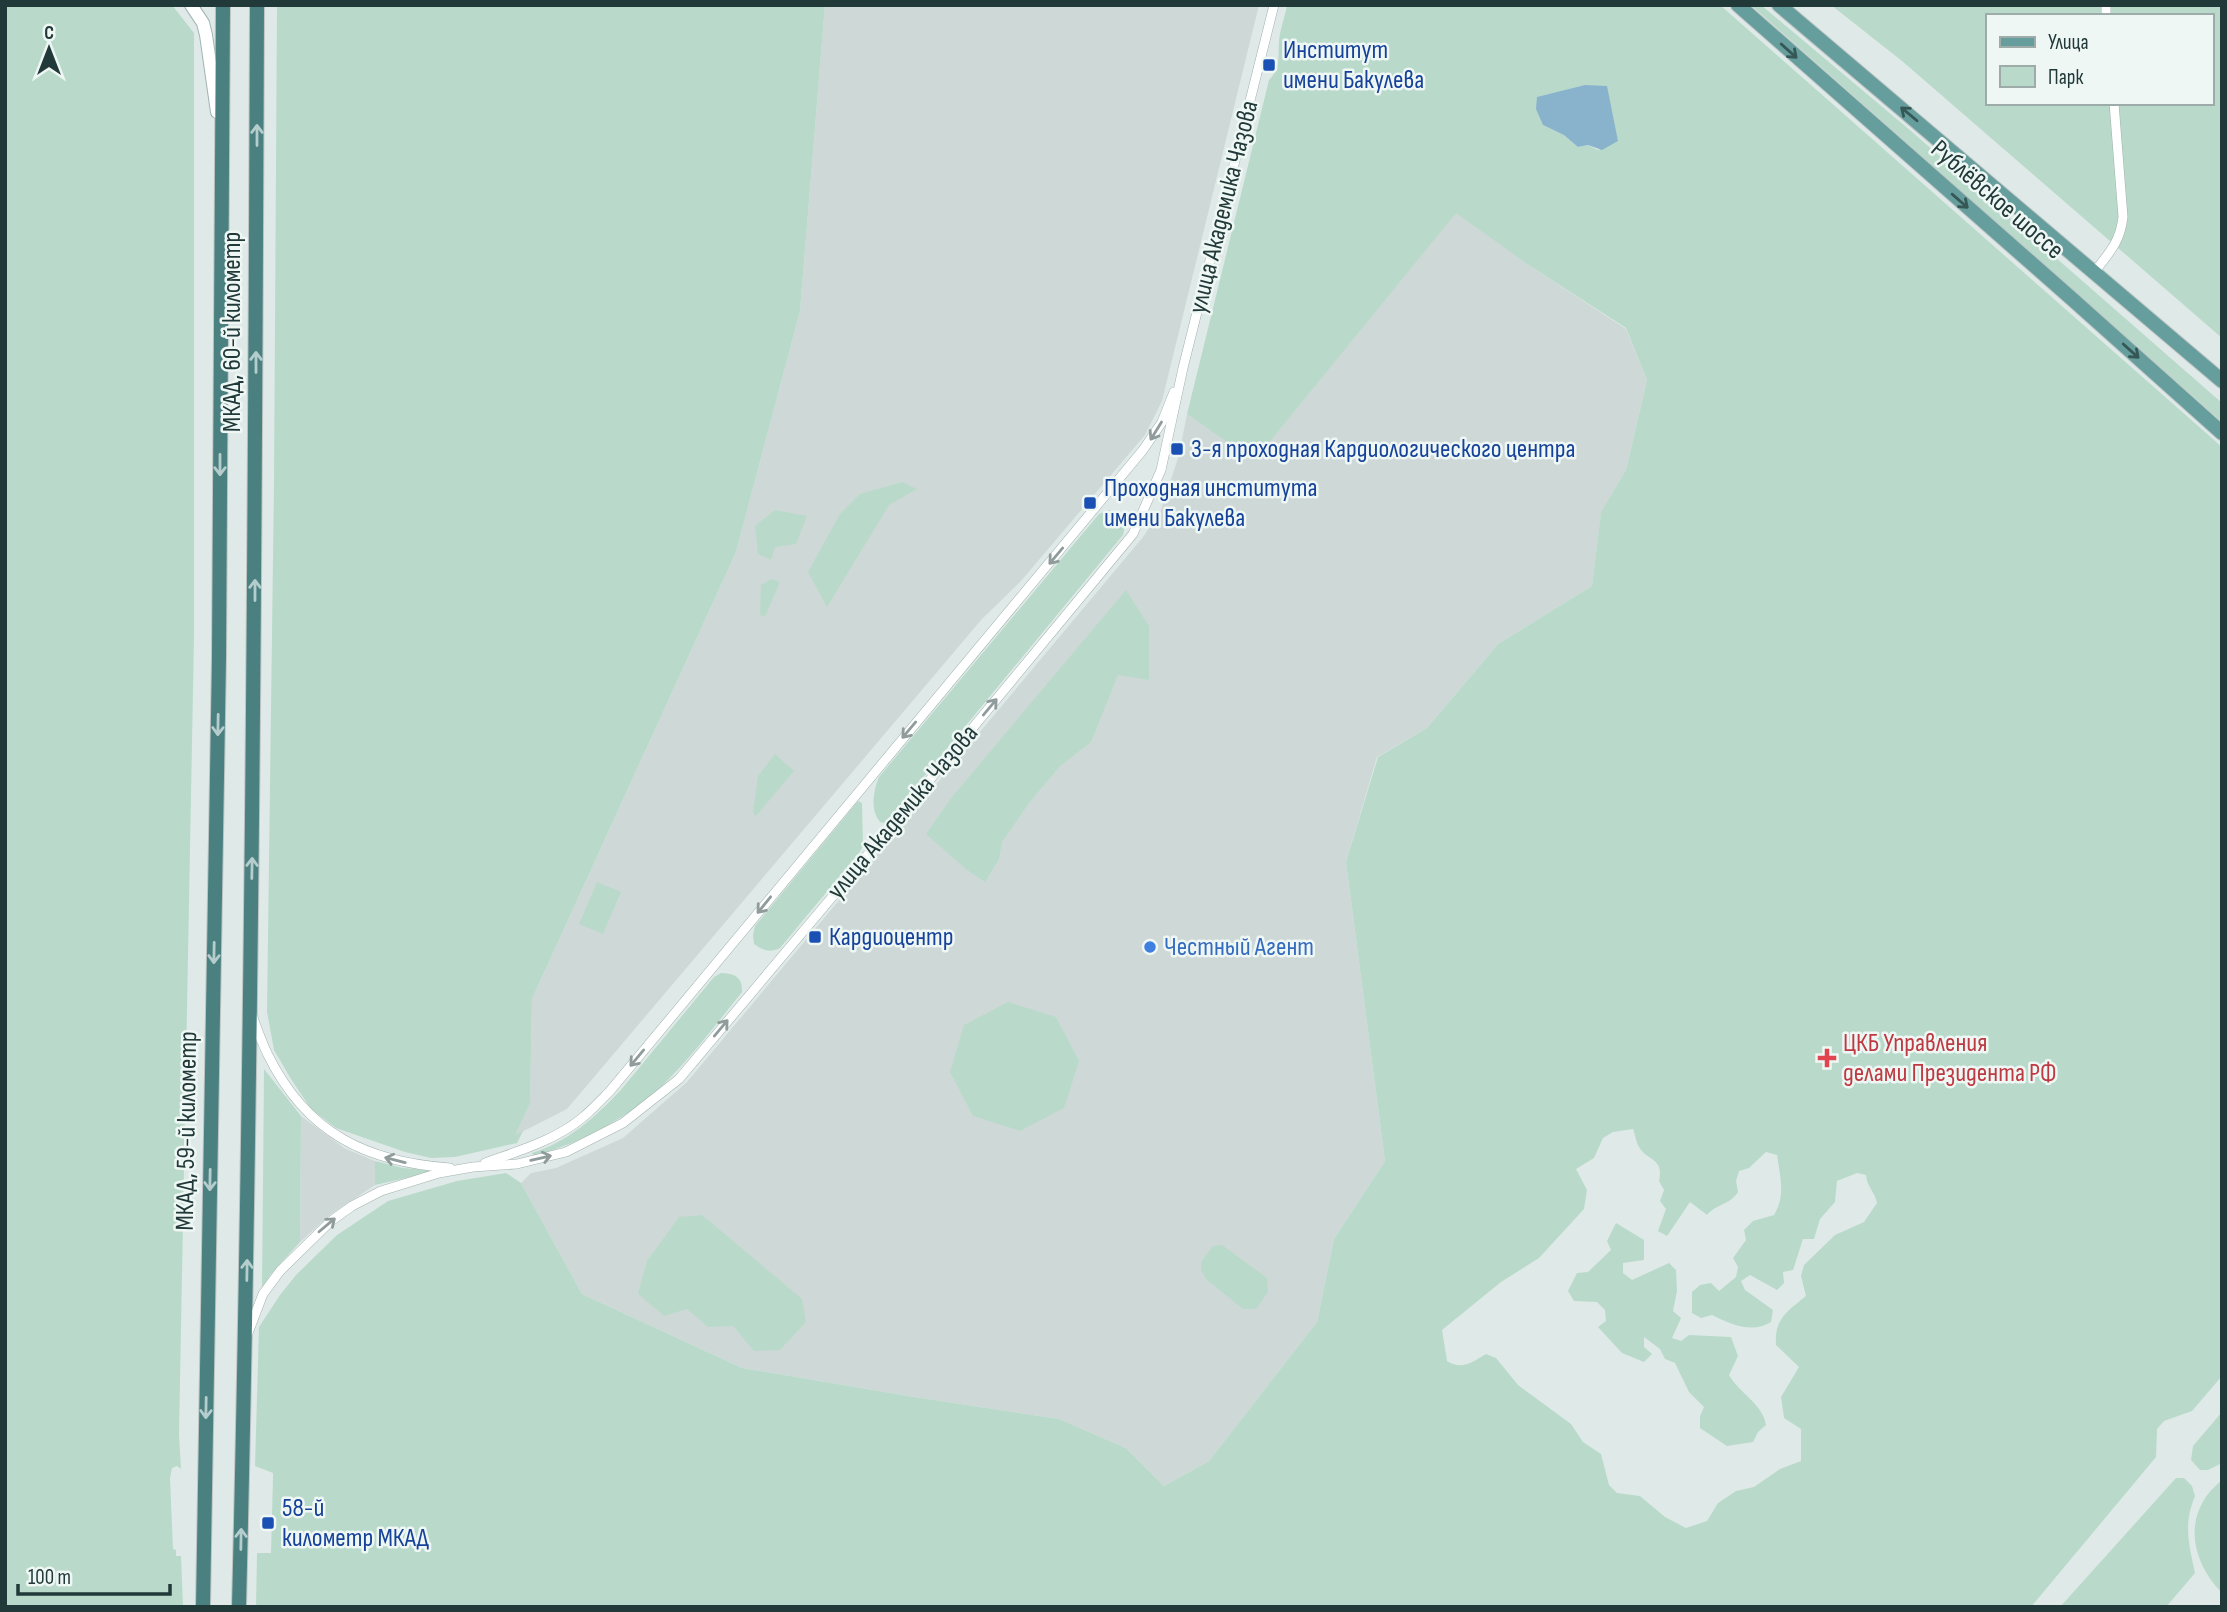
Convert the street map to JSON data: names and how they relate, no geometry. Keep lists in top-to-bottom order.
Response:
{
  "streets": {
    "highway": ["МКАД, 60-й километр", "МКАД, 59-й километр"],
    "main road": ["Рублёвское шоссе"],
    "street": ["улица Академика Чазова"]
  },
  "crossings": [
    ["улица Академика Чазова", "МКАД, 60-й километр"],
    ["МКАД, 60-й километр", "МКАД, 59-й километр"]
  ],
  "places": {
    "transit": [
      "Институт имени Бакулева",
      "3-я проходная Кардиологического центра",
      "Проходная института имени Бакулева",
      "Кардиоцентр",
      "58-й километр МКАД"
    ],
    "other": ["Честный Агент"],
    "health": ["ЦКБ Управления делами Президента РФ"]
  },
  "legend": ["Улица", "Парк"],
  "scale_bar": "100 m",
  "north": "top"
}
